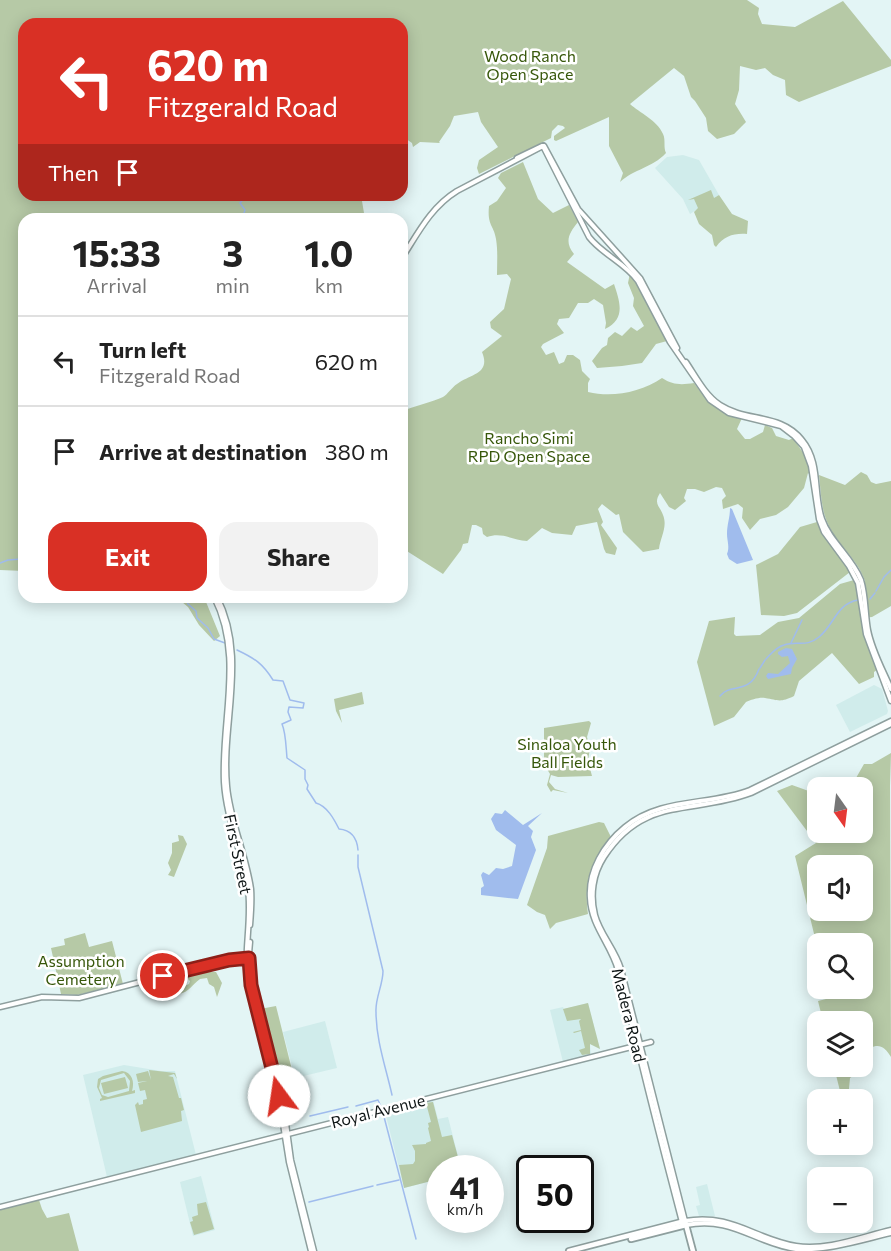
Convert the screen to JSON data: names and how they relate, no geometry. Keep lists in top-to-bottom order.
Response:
{
  "streets": {
    "main road": ["First Street", "Madera Road", "Royal Avenue"]
  },
  "crossings": [
    ["First Street", "Royal Avenue"],
    ["Madera Road", "Royal Avenue"]
  ],
  "parks": [
    "Wood Ranch Open Space",
    "Rancho Simi RPD Open Space",
    "Sinaloa Youth Ball Fields",
    "Assumption Cemetery"
  ],
  "north": "bottom",
  "page": {
    "turn": ["620 m", "Fitzgerald Road"],
    "then": "Then",
    "eta": [
      "15:33",
      "Arrival",
      "3",
      "min",
      "1.0",
      "km"
    ],
    "list": [
      {
        "name": "Turn left",
        "note": "Fitzgerald Road",
        "value": "620 m"
      },
      {
        "name": "Arrive at destination",
        "value": "380 m"
      }
    ],
    "buttons": ["Exit", "Share"],
    "map_buttons": ["+", "−"],
    "speed": "41 km/h",
    "limit": "50"
  }
}
